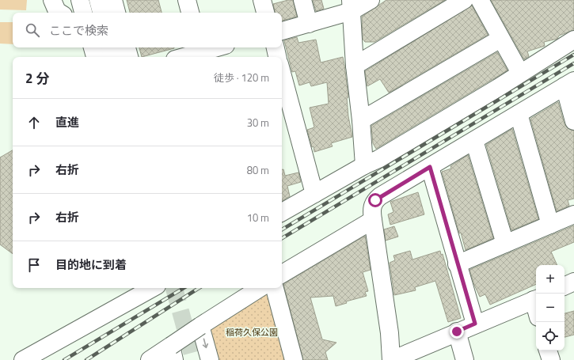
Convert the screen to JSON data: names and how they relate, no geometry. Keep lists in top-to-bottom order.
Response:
{
  "parks": ["稲荷久保公園"],
  "page": {
    "search": "ここで検索",
    "heading": ["2 分", "徒歩 · 120 m"],
    "list": [
      ["直進", "30 m"],
      ["右折", "80 m"],
      ["右折", "10 m"],
      "目的地に到着"
    ],
    "map_buttons": ["+", "−"]
  }
}
